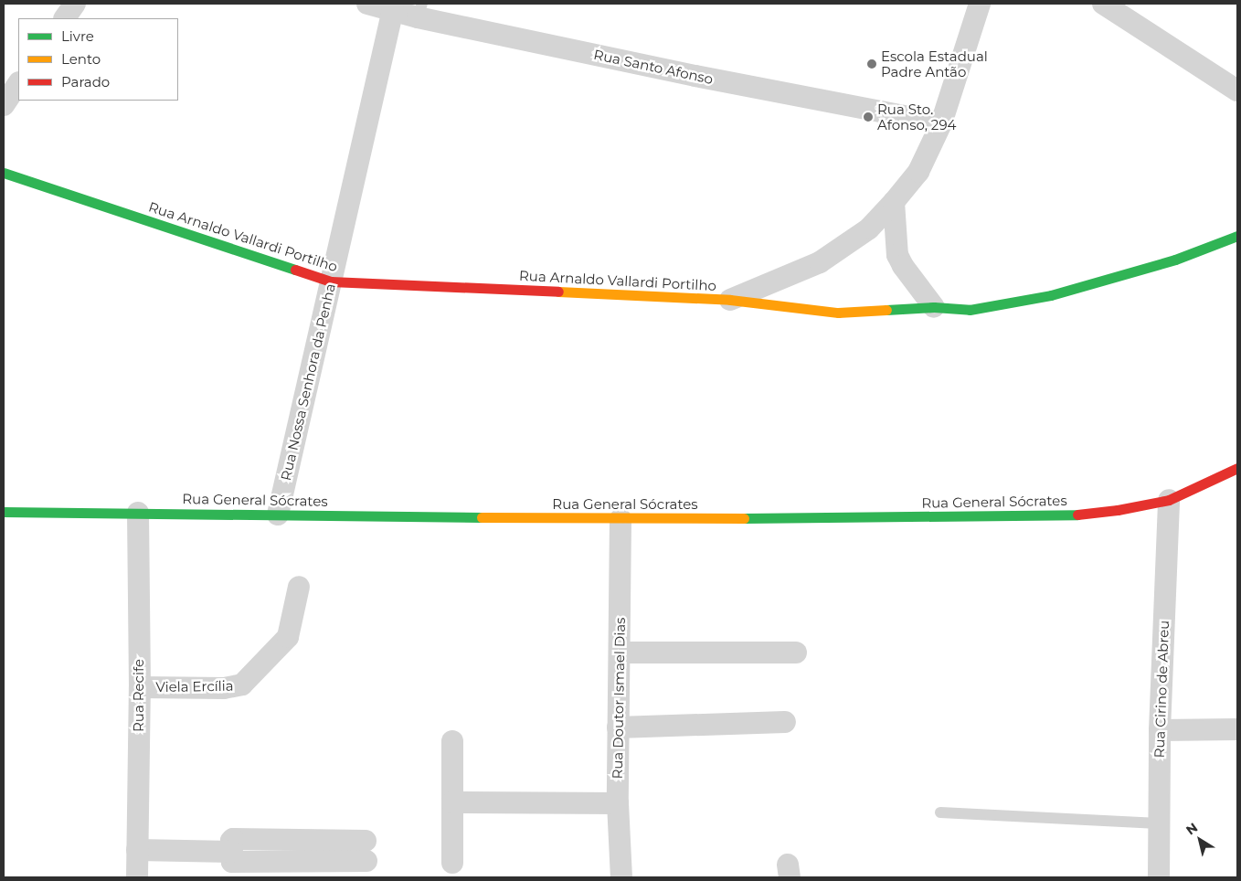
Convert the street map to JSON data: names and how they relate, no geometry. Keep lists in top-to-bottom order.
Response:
{
  "streets": {
    "street": [
      "Rua Santo Afonso",
      "Rua Arnaldo Vallardi Portilho",
      "Rua Nossa Senhora da Penha",
      "Rua General Sócrates",
      "Viela Ercília",
      "Rua Cirino de Abreu",
      "Rua Recife",
      "Rua Doutor Ismael Dias"
    ]
  },
  "crossings": [
    ["Rua Santo Afonso", "Rua Nossa Senhora da Penha"],
    ["Rua Arnaldo Vallardi Portilho", "Rua Nossa Senhora da Penha"],
    ["Rua Nossa Senhora da Penha", "Rua General Sócrates"],
    ["Rua General Sócrates", "Rua Cirino de Abreu"],
    ["Rua General Sócrates", "Rua Recife"],
    ["Rua General Sócrates", "Rua Doutor Ismael Dias"],
    ["Viela Ercília", "Rua Recife"]
  ],
  "places": ["Escola Estadual Padre Antão", "Rua Sto. Afonso, 294"],
  "legend": ["Livre", "Lento", "Parado"],
  "north": "top left"
}
